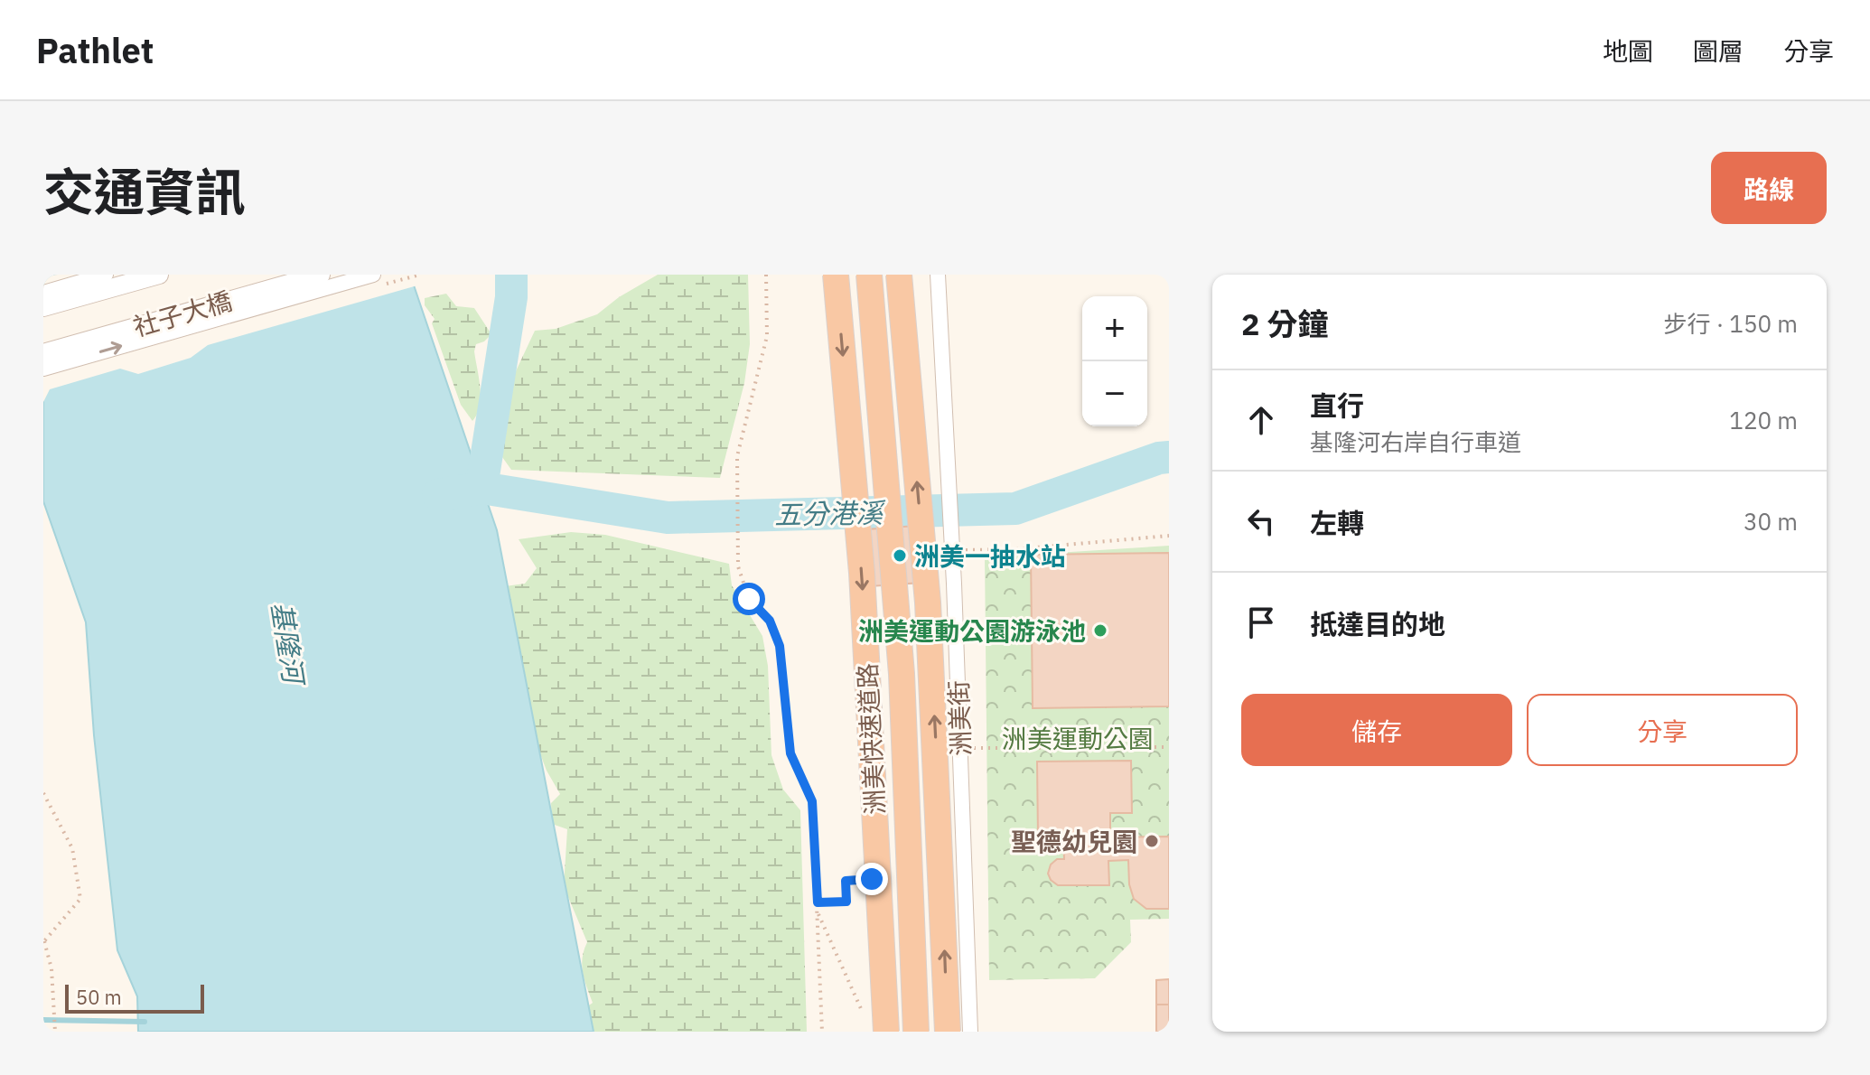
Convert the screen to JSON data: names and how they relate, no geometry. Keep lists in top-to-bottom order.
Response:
{
  "streets": {
    "highway": ["洲美快速道路"],
    "street": ["社子大橋", "洲美街"]
  },
  "water": ["五分港溪", "基隆河"],
  "parks": ["洲美運動公園"],
  "places": ["洲美一抽水站", "洲美運動公園游泳池", "聖德幼兒園"],
  "scale_bar": "50 m",
  "page": {
    "header": "Pathlet",
    "nav": ["地圖", "圖層", "分享"],
    "title": "交通資訊",
    "buttons": [
      "路線",
      ["儲存", "分享"]
    ],
    "heading": ["2 分鐘", "步行 · 150 m"],
    "map_buttons": ["+", "−"],
    "list": [
      ["直行", "基隆河右岸自行車道", "120 m"],
      ["左轉", "30 m"],
      "抵達目的地"
    ],
    "scale": "50 m"
  }
}
